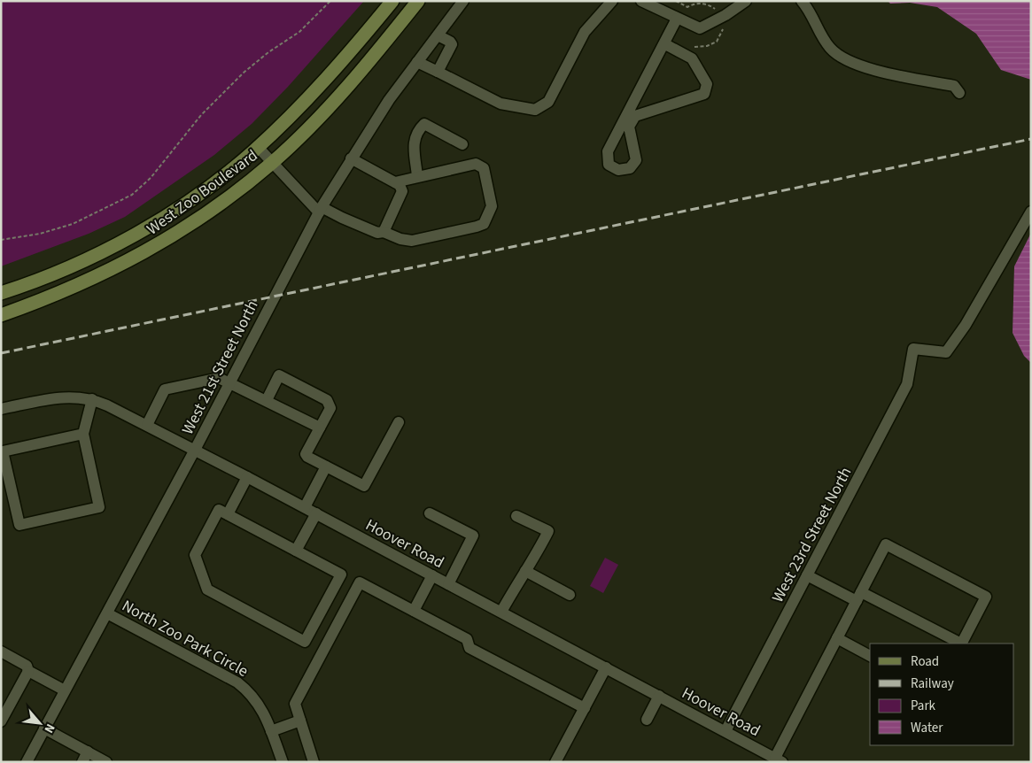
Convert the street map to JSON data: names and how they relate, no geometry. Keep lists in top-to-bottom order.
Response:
{
  "streets": {
    "main road": ["West Zoo Boulevard"],
    "street": [
      "West 21st Street North",
      "West 23rd Street North",
      "Hoover Road",
      "North Zoo Park Circle"
    ]
  },
  "crossings": [
    ["West 21st Street North", "Hoover Road"],
    ["West 21st Street North", "North Zoo Park Circle"],
    ["West 23rd Street North", "Hoover Road"]
  ],
  "legend": [
    "Road",
    "Railway",
    "Park",
    "Water"
  ],
  "north": "bottom right"
}
